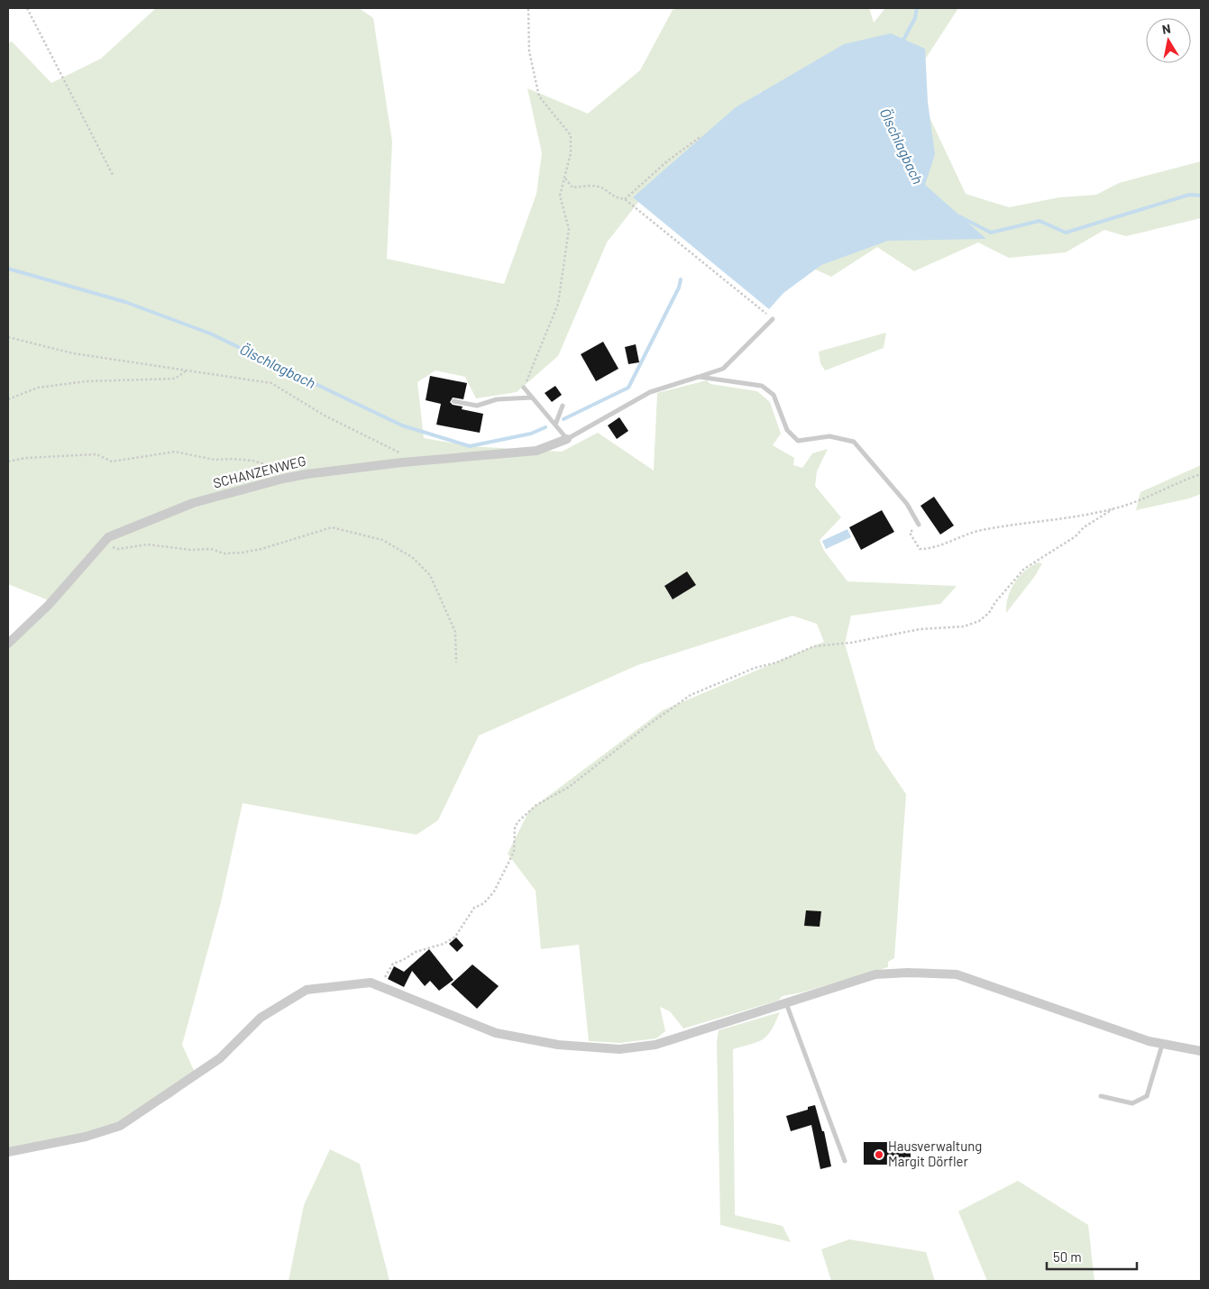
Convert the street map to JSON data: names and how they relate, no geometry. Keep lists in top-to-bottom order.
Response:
{
  "streets": {
    "street": ["SCHANZENWEG"]
  },
  "water": ["Ölschlagbach"],
  "places": ["Hausverwaltung Margit Dörfler"],
  "scale_bar": "50 m",
  "north": "top"
}
